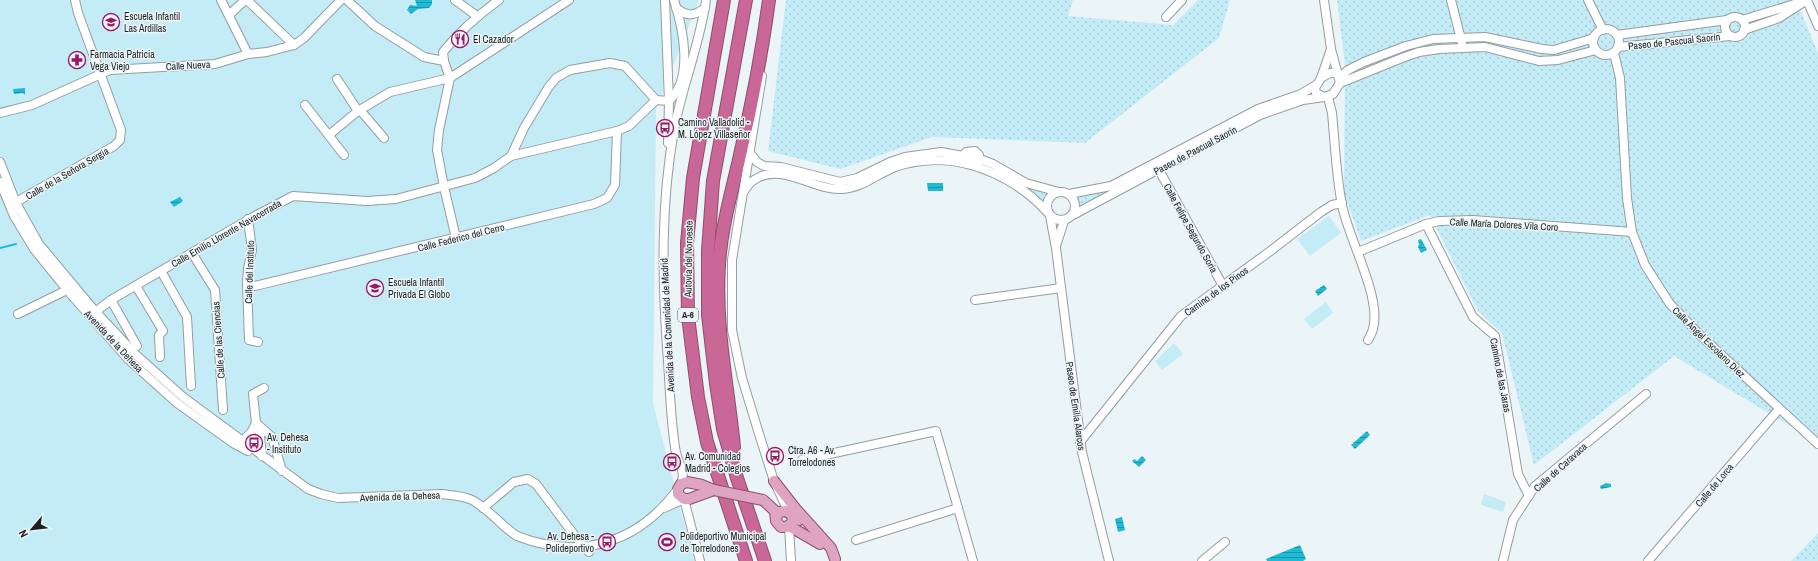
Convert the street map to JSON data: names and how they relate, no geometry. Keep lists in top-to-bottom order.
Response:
{
  "streets": {
    "highway": ["Autovía del Noroeste", "A-6"],
    "street": [
      "Paseo de Pascual Saorín",
      "Calle Nueva",
      "Calle de la Señora Sergia",
      "Calle María Dolores Vila Coro",
      "Calle Felipe Segundo Soria",
      "Calle Emilio Llorente Navacerrada",
      "Calle Federico del Cerro",
      "Calle del Instituto",
      "Camino de los Pinos",
      "Avenida de la Comunidad de Madrid",
      "Calle de las Ciencias",
      "Avenida de la Dehesa",
      "Calle Ángel Escolano Díez",
      "Camino de las Jaras",
      "Paseo de Emilia Alarcos",
      "Calle de Caravaca",
      "Calle de Lorca"
    ]
  },
  "crossings": [
    ["Paseo de Pascual Saorín", "Calle Felipe Segundo Soria"],
    ["Paseo de Pascual Saorín", "Calle Ángel Escolano Díez"],
    ["Paseo de Pascual Saorín", "Paseo de Emilia Alarcos"],
    ["Calle Nueva", "Calle de la Señora Sergia"],
    ["Calle de la Señora Sergia", "Avenida de la Dehesa"],
    ["Calle María Dolores Vila Coro", "Calle Ángel Escolano Díez"],
    ["Calle María Dolores Vila Coro", "Camino de las Jaras"],
    ["Calle Felipe Segundo Soria", "Camino de los Pinos"],
    ["Calle Emilio Llorente Navacerrada", "Calle del Instituto"],
    ["Calle Emilio Llorente Navacerrada", "Calle de las Ciencias"],
    ["Calle Emilio Llorente Navacerrada", "Avenida de la Dehesa"],
    ["Calle Federico del Cerro", "Calle del Instituto"],
    ["Camino de los Pinos", "Paseo de Emilia Alarcos"],
    ["Avenida de la Comunidad de Madrid", "Avenida de la Dehesa"],
    ["Calle Ángel Escolano Díez", "Calle de Lorca"],
    ["Camino de las Jaras", "Calle de Caravaca"]
  ],
  "places": {
    "school or university": ["Escuela Infantil Las Ardillas", "Escuela Infantil Privada El Globo"],
    "restaurant": ["El Cazador"],
    "pharmacy": ["Farmacia Patricia Vega Viejo"],
    "bus stop": [
      "Camino Valladolid - M. López Villaseñor",
      "Av. Dehesa - Instituto",
      "Ctra. A6 - Av. Torrelodones",
      "Av. Comunidad Madrid - Colegios",
      "Av. Dehesa - Polideportivo"
    ],
    "sports": ["Polideportivo Municipal de Torrelodones"]
  },
  "north": "bottom left"
}
